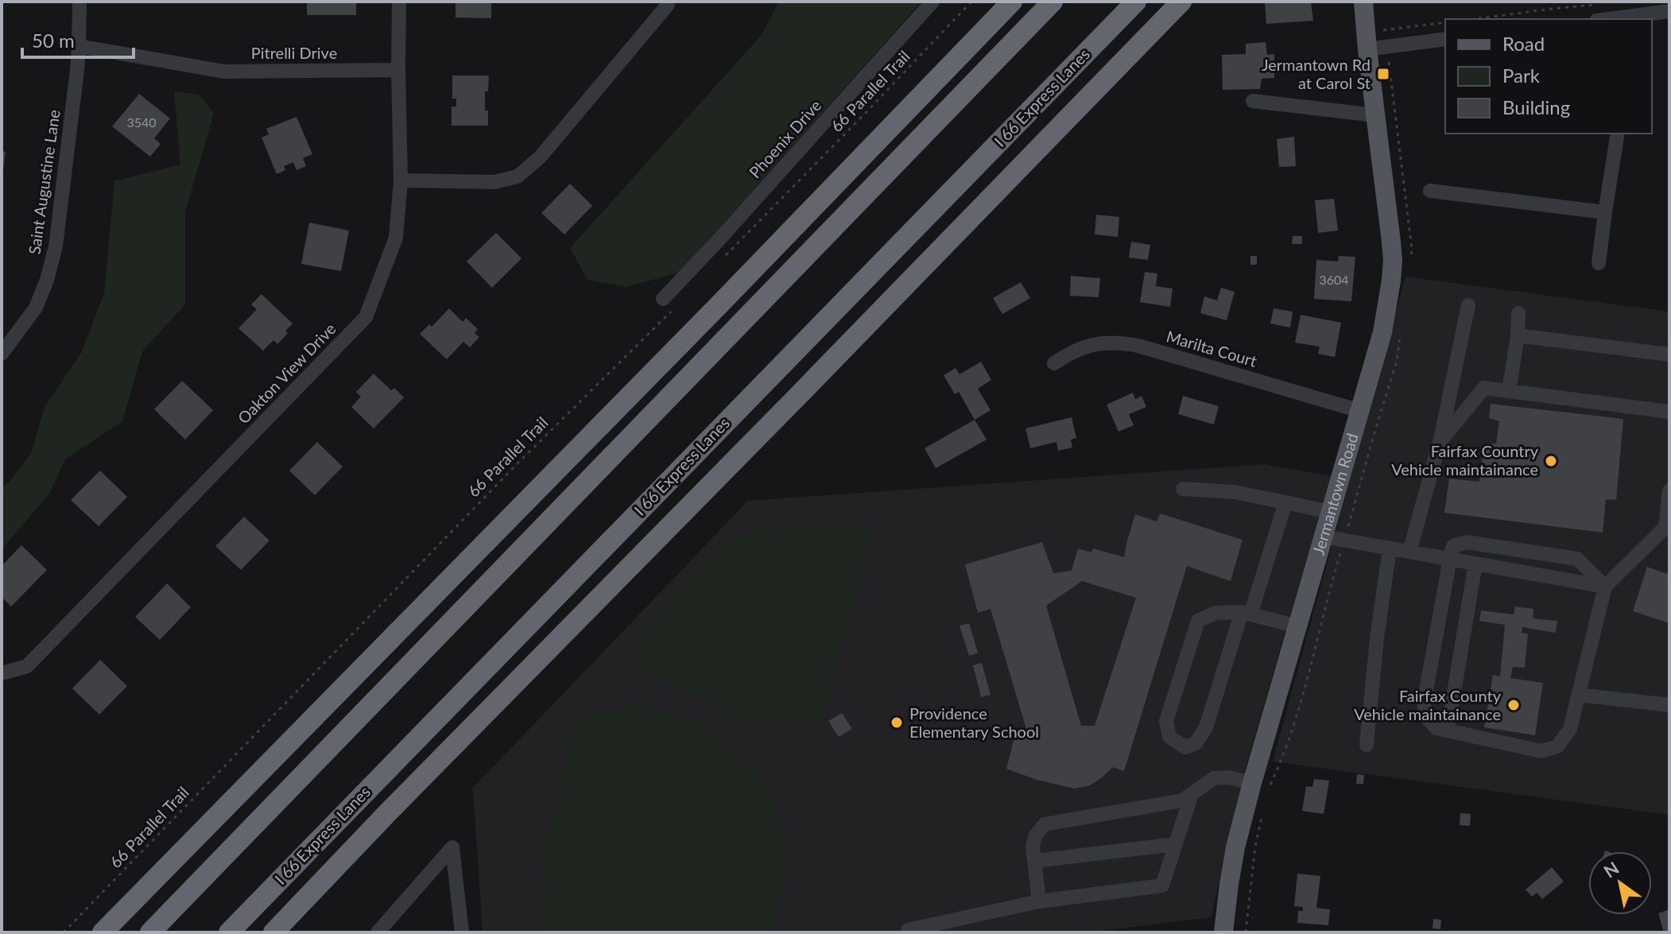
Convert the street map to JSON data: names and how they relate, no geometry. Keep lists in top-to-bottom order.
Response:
{
  "streets": {
    "highway": ["I 66 Express Lanes"],
    "main road": ["Jermantown Road"],
    "street": [
      "Pitrelli Drive",
      "Phoenix Drive",
      "Saint Augustine Lane",
      "Marilta Court",
      "Oakton View Drive"
    ],
    "path": ["66 Parallel Trail"]
  },
  "crossings": [
    ["Pitrelli Drive", "Saint Augustine Lane"],
    ["Pitrelli Drive", "Oakton View Drive"],
    ["66 Parallel Trail", "Phoenix Drive"],
    ["Marilta Court", "Jermantown Road"]
  ],
  "places": {
    "transit": ["Jermantown Rd at Carol St"],
    "other": ["Fairfax Country Vehicle maintainance", "Fairfax County Vehicle maintainance", "Providence Elementary School"]
  },
  "house_numbers": ["3540", "3604"],
  "legend": ["Road", "Park", "Building"],
  "scale_bar": "50 m",
  "north": "top left"
}
